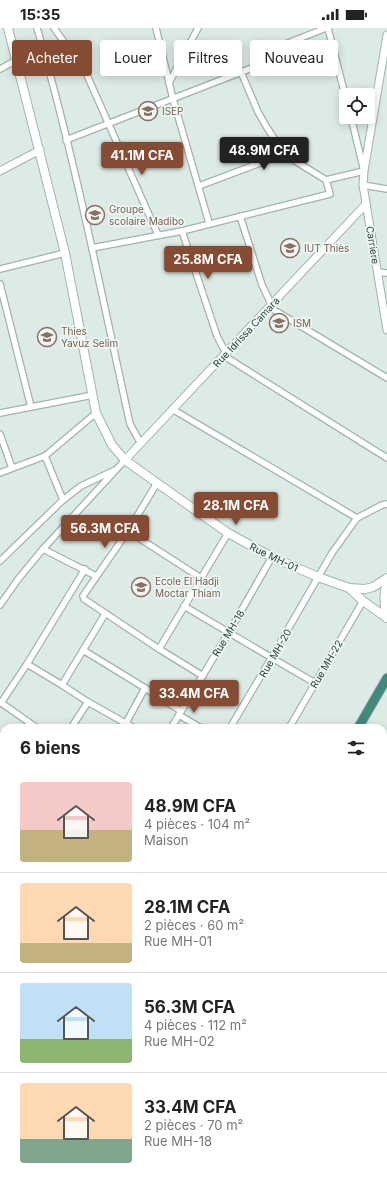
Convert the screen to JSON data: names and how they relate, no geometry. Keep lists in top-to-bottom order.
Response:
{
  "streets": {
    "main road": ["Rue MH-01"],
    "street": [
      "Carriere",
      "Rue Idrissa Camara",
      "Rue MH-18",
      "Rue MH-20",
      "Rue MH-22"
    ]
  },
  "crossings": [
    ["Carriere", "Rue Idrissa Camara"],
    ["Rue Idrissa Camara", "Rue MH-01"],
    ["Rue MH-01", "Rue MH-18"],
    ["Rue MH-01", "Rue MH-20"],
    ["Rue MH-01", "Rue MH-22"]
  ],
  "places": {
    "school or university": [
      "ISEP",
      "Groupe scolaire Madibo",
      "IUT Thiès",
      "ISM",
      "Thies Yavuz Selim",
      "Ecole El Hadji Moctar Thiam"
    ]
  },
  "page": {
    "status": "15:35",
    "chip": [
      "Acheter",
      "Louer",
      "Filtres",
      "Nouveau"
    ],
    "price": [
      "48.9M CFA",
      "41.1M CFA",
      "25.8M CFA",
      "28.1M CFA",
      "56.3M CFA",
      "33.4M CFA"
    ],
    "heading": "6 biens",
    "list": [
      {
        "name": "48.9M CFA",
        "note": "4 pièces · 104 m² · Maison"
      },
      {
        "name": "28.1M CFA",
        "note": "2 pièces · 60 m² · Rue MH-01"
      },
      {
        "name": "56.3M CFA",
        "note": "4 pièces · 112 m² · Rue MH-02"
      },
      {
        "name": "33.4M CFA",
        "note": "2 pièces · 70 m² · Rue MH-18"
      }
    ]
  }
}
